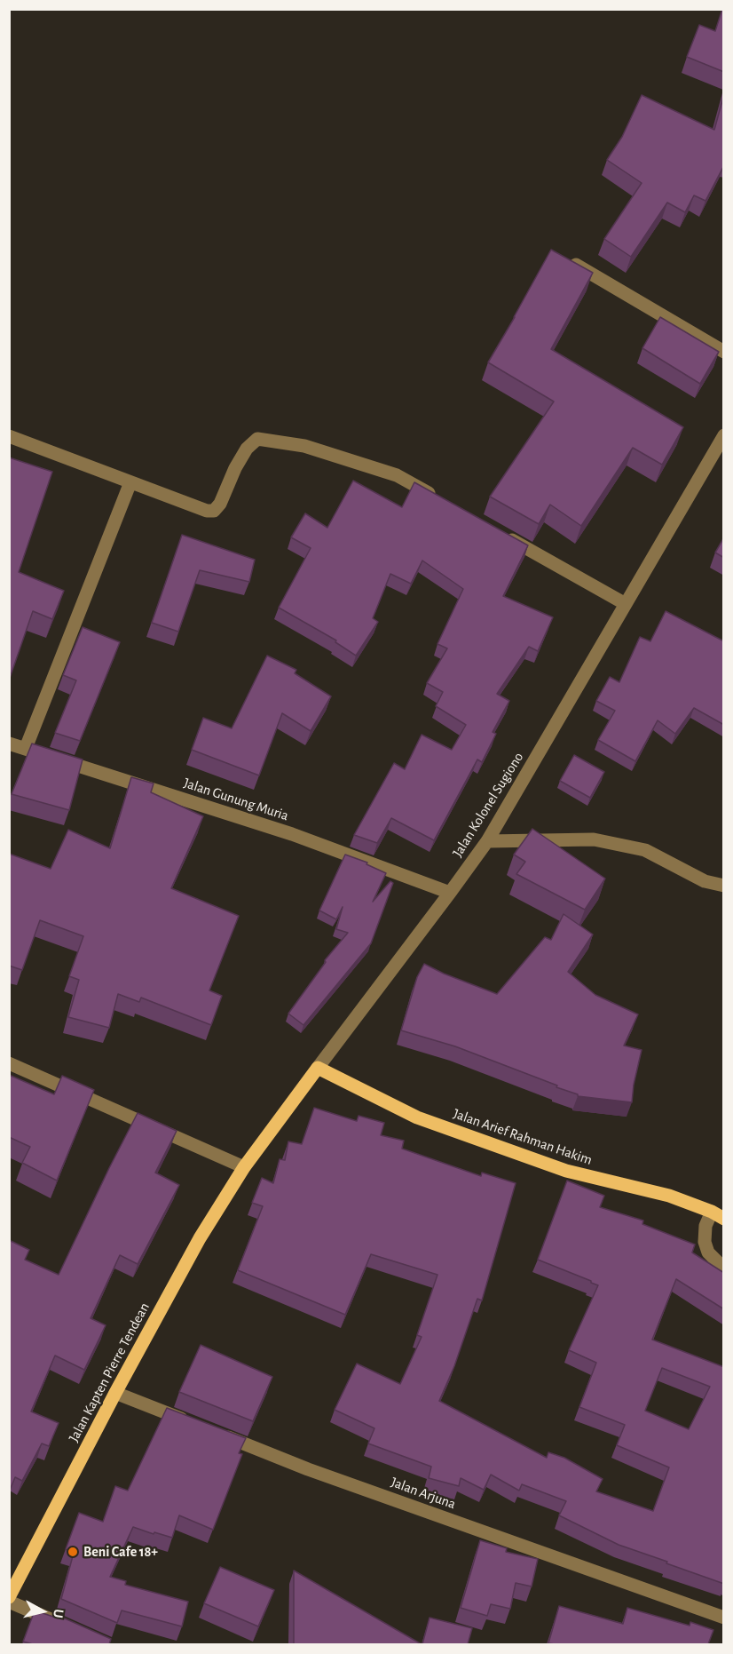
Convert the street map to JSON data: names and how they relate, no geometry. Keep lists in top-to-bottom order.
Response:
{
  "streets": {
    "main road": ["Jalan Kolonel Sugiono", "Jalan Arief Rahman Hakim", "Jalan Kapten Pierre Tendean"],
    "street": ["Jalan Gunung Muria", "Jalan Arjuna"]
  },
  "crossings": [
    ["Jalan Gunung Muria", "Jalan Kolonel Sugiono"],
    ["Jalan Kolonel Sugiono", "Jalan Arief Rahman Hakim"],
    ["Jalan Kolonel Sugiono", "Jalan Kapten Pierre Tendean"]
  ],
  "places": ["Beni Cafe 18+"],
  "north": "right"
}
